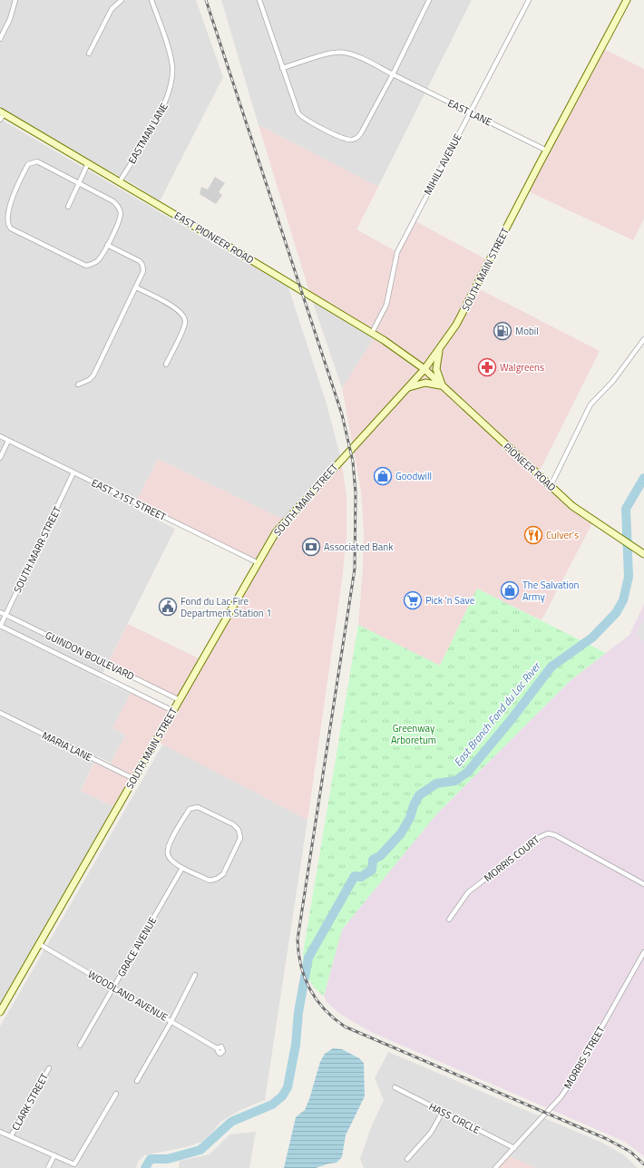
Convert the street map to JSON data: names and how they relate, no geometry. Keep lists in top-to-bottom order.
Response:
{
  "streets": {
    "main road": ["EAST PIONEER ROAD", "SOUTH MAIN STREET", "PIONEER ROAD"],
    "street": [
      "EAST LANE",
      "EASTMAN LANE",
      "MIHILL AVENUE",
      "EAST 21ST STREET",
      "SOUTH MARR STREET",
      "GUINDON BOULEVARD",
      "MARIA LANE",
      "MORRIS COURT",
      "GRACE AVENUE",
      "WOODLAND AVENUE",
      "MORRIS STREET",
      "CLARK STREET",
      "HASS CIRCLE"
    ]
  },
  "crossings": [
    ["EAST LANE", "MIHILL AVENUE"],
    ["EAST LANE", "SOUTH MAIN STREET"],
    ["EASTMAN LANE", "EAST PIONEER ROAD"],
    ["MIHILL AVENUE", "EAST PIONEER ROAD"],
    ["EAST PIONEER ROAD", "SOUTH MAIN STREET"],
    ["EAST PIONEER ROAD", "PIONEER ROAD"],
    ["SOUTH MAIN STREET", "PIONEER ROAD"],
    ["SOUTH MAIN STREET", "EAST 21ST STREET"],
    ["SOUTH MAIN STREET", "GUINDON BOULEVARD"],
    ["SOUTH MAIN STREET", "MARIA LANE"],
    ["SOUTH MAIN STREET", "WOODLAND AVENUE"],
    ["EAST 21ST STREET", "SOUTH MARR STREET"],
    ["SOUTH MARR STREET", "GUINDON BOULEVARD"],
    ["GRACE AVENUE", "WOODLAND AVENUE"],
    ["MORRIS STREET", "HASS CIRCLE"]
  ],
  "water": ["East Branch Fond du Lac River"],
  "parks": ["Greenway Arboretum"],
  "places": {
    "fuel station": ["Mobil"],
    "pharmacy": ["Walgreens"],
    "shop": ["Goodwill", "The Salvation Army"],
    "restaurant": ["Culver's"],
    "bank": ["Associated Bank"],
    "supermarket": ["Pick 'n Save"],
    "public building": ["Fond du Lac Fire Department Station 1"]
  }
}
